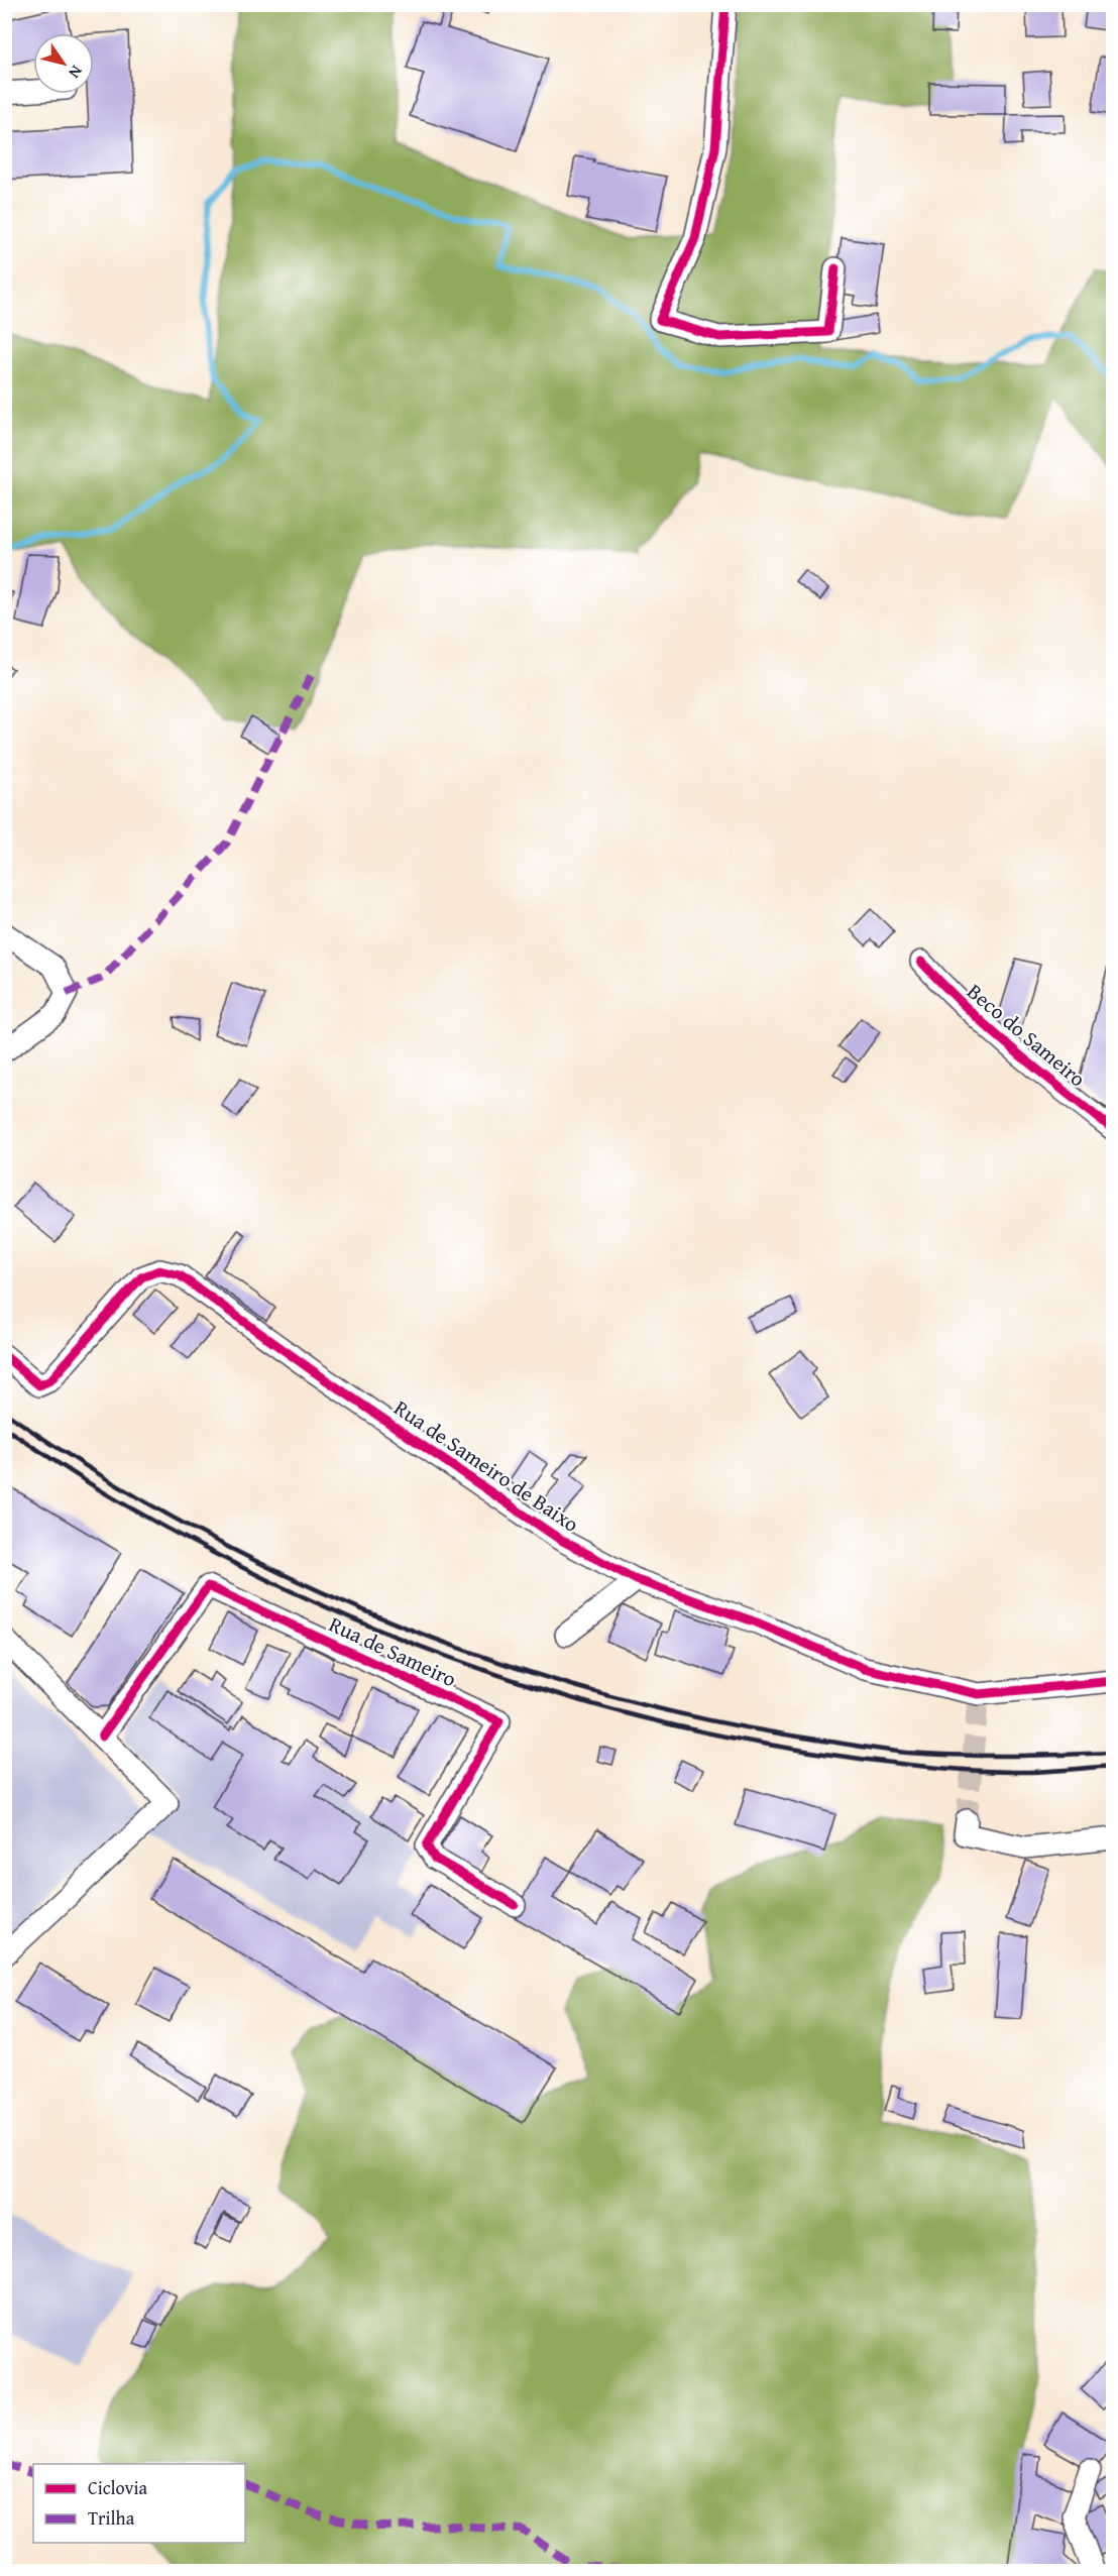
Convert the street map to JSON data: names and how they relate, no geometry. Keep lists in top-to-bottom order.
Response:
{
  "streets": {
    "street": ["Beco do Sameiro", "Rua de Sameiro de Baixo", "Rua de Sameiro"]
  },
  "legend": ["Ciclovia", "Trilha"],
  "north": "bottom right"
}
